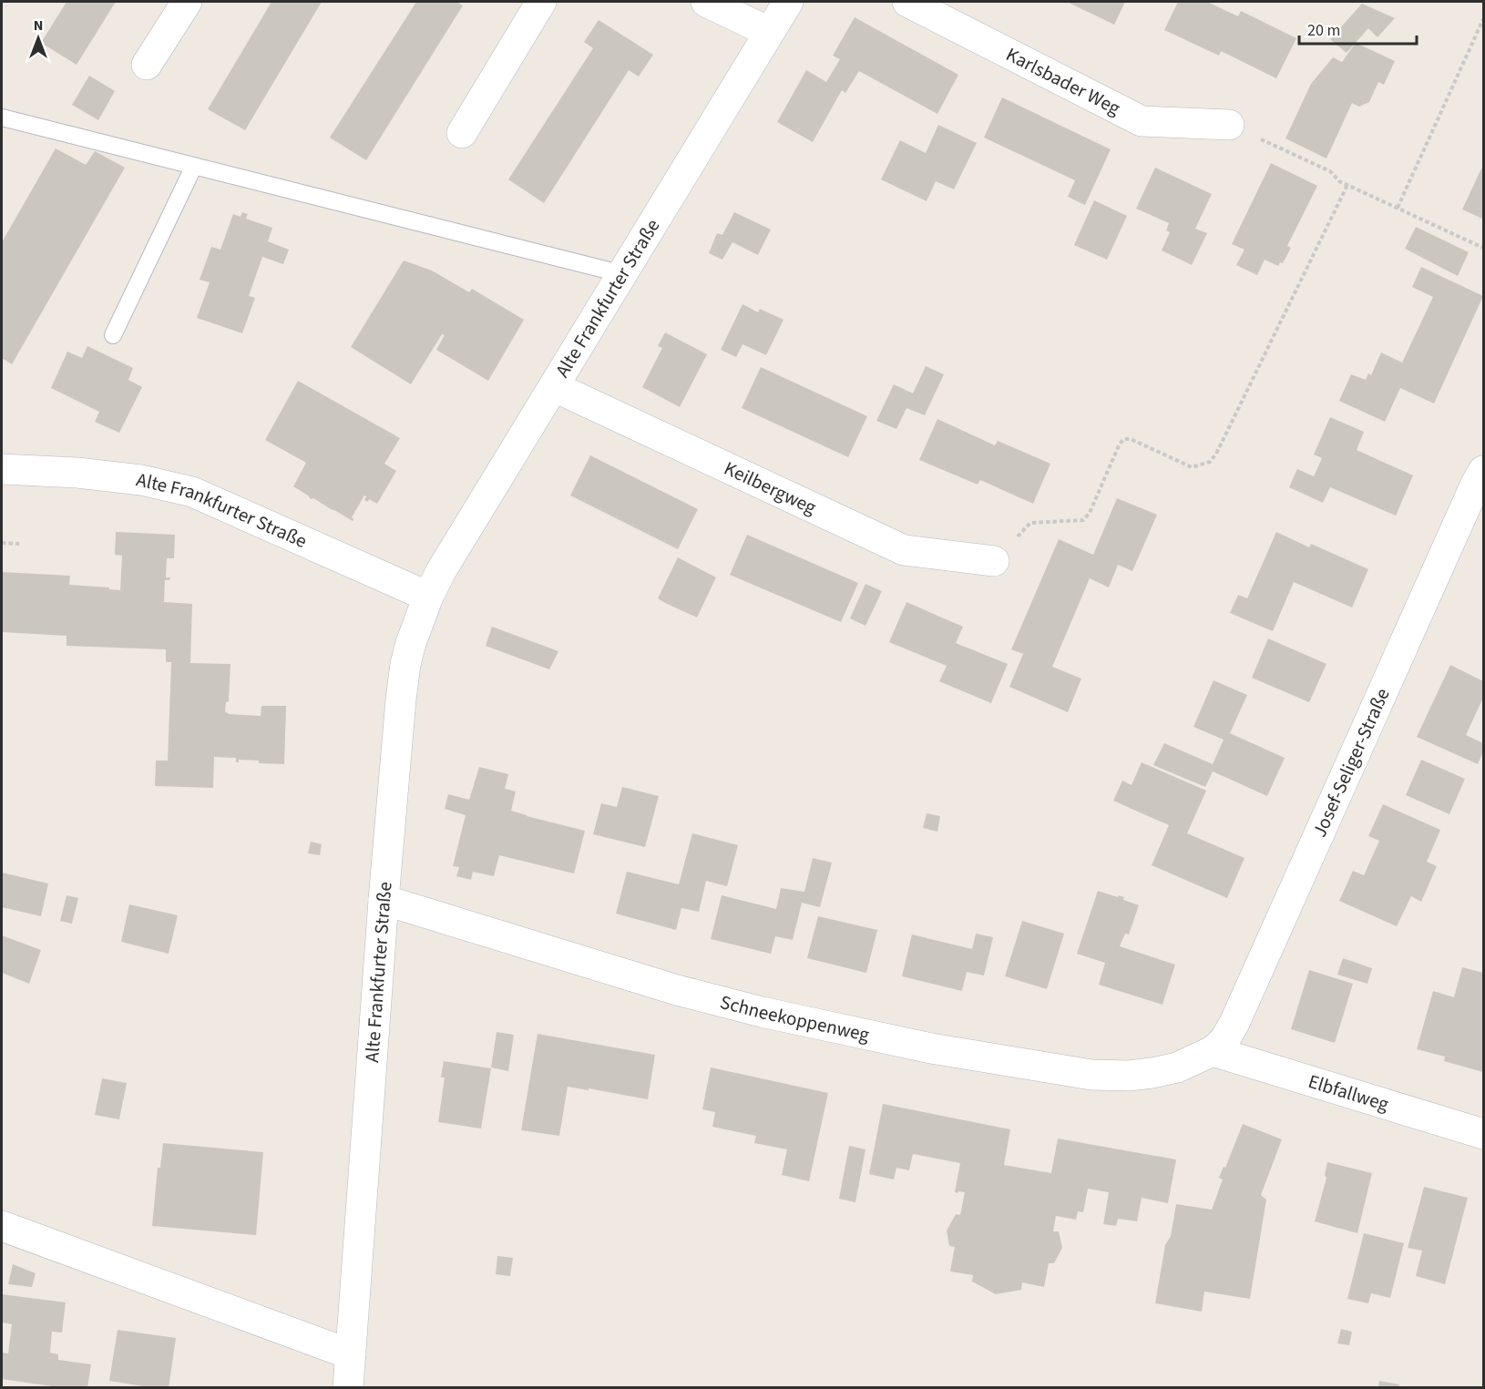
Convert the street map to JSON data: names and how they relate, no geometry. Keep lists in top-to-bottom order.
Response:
{
  "streets": {
    "street": [
      "Karlsbader Weg",
      "Alte Frankfurter Straße",
      "Keilbergweg",
      "Josef-Seliger-Straße",
      "Schneekoppenweg",
      "Elbfallweg"
    ]
  },
  "crossings": [
    ["Alte Frankfurter Straße", "Keilbergweg"],
    ["Alte Frankfurter Straße", "Schneekoppenweg"],
    ["Josef-Seliger-Straße", "Schneekoppenweg"],
    ["Josef-Seliger-Straße", "Elbfallweg"],
    ["Schneekoppenweg", "Elbfallweg"]
  ],
  "scale_bar": "20 m",
  "north": "top"
}
